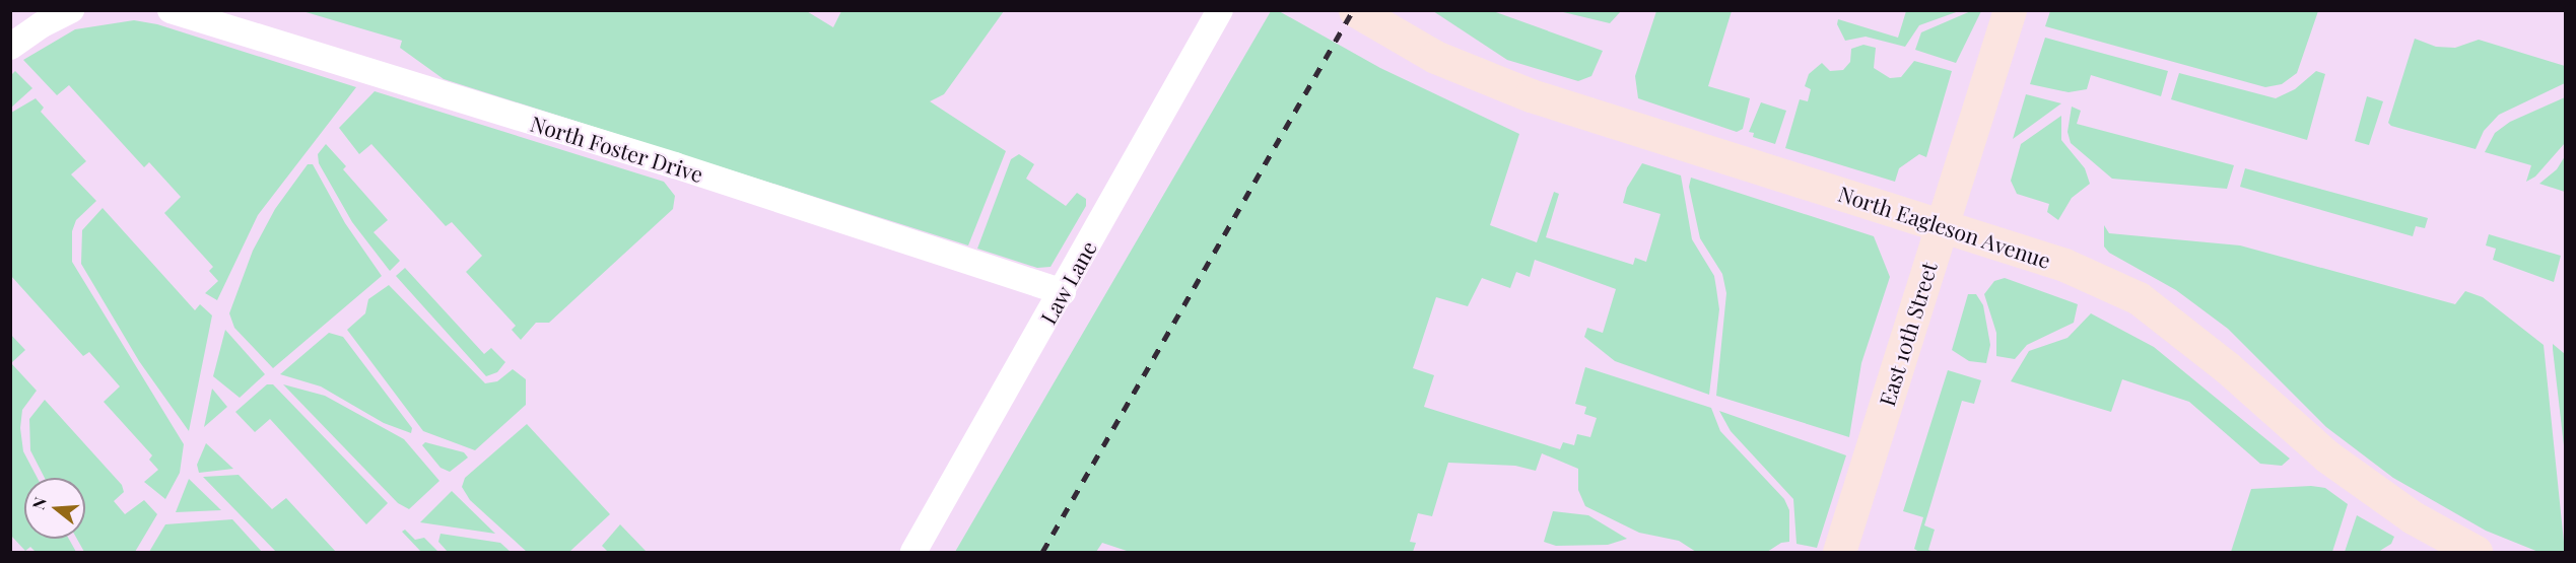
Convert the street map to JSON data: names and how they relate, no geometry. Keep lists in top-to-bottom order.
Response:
{
  "streets": {
    "street": [
      "North Foster Drive",
      "North Eagleson Avenue",
      "Law Lane",
      "East 10th Street"
    ]
  },
  "crossings": [
    ["North Foster Drive", "Law Lane"],
    ["North Eagleson Avenue", "East 10th Street"]
  ],
  "north": "left"
}
